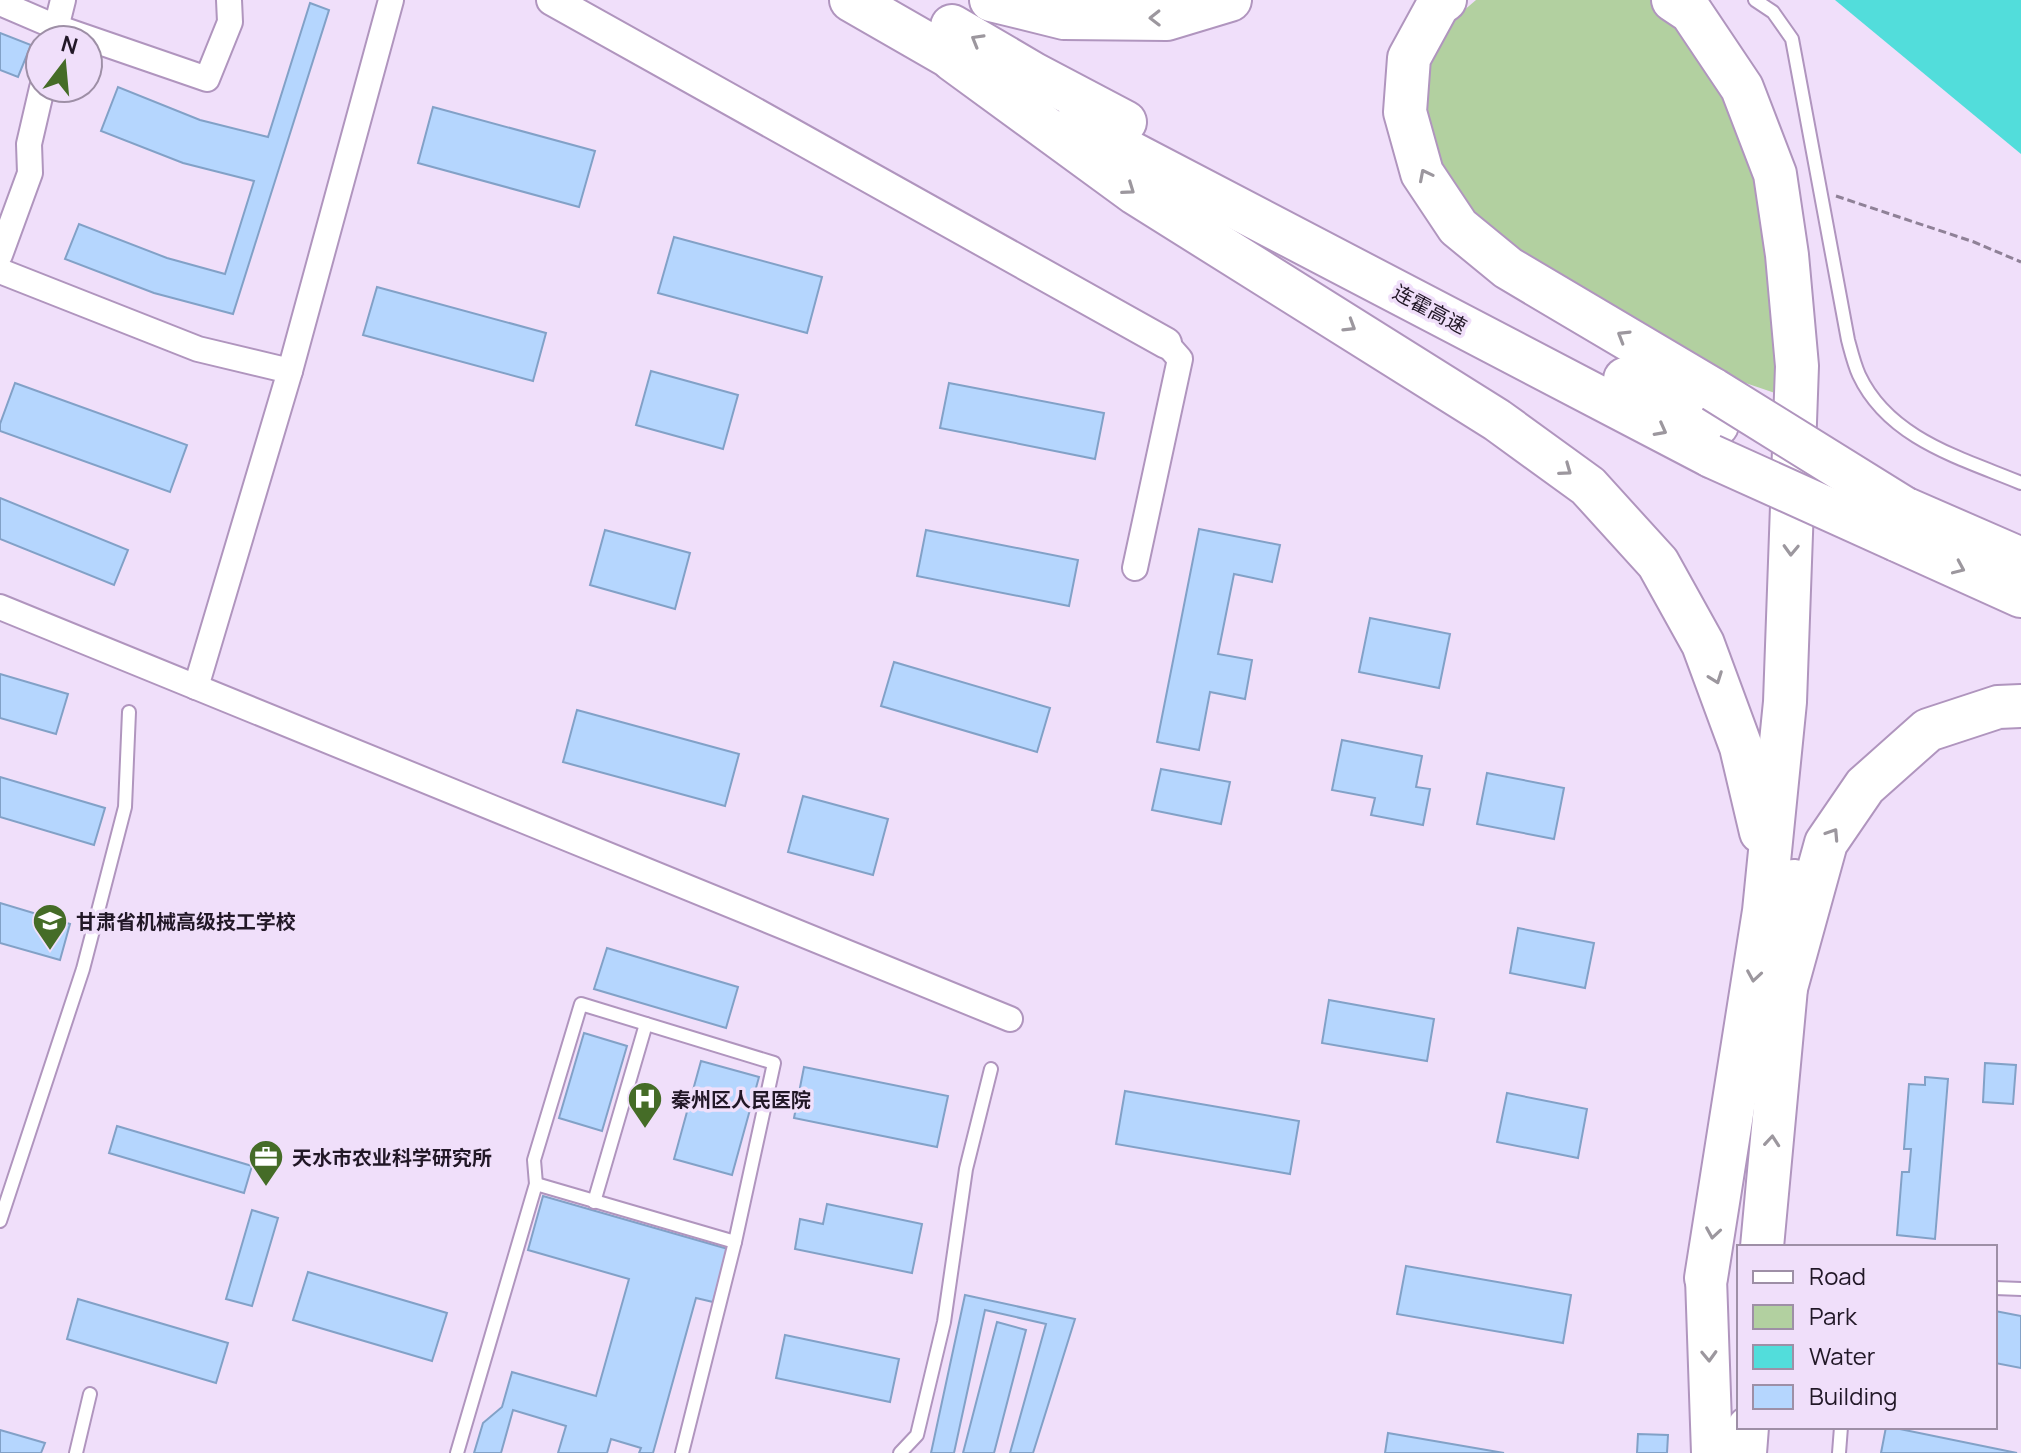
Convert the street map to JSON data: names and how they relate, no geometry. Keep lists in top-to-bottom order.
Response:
{
  "streets": {
    "highway": ["连霍高速"]
  },
  "places": {
    "school or university": ["甘肃省机械高级技工学校"],
    "hospital": ["秦州区人民医院"],
    "office": ["天水市农业科学研究所"]
  },
  "legend": [
    "Road",
    "Park",
    "Water",
    "Building"
  ],
  "north": "top"
}
